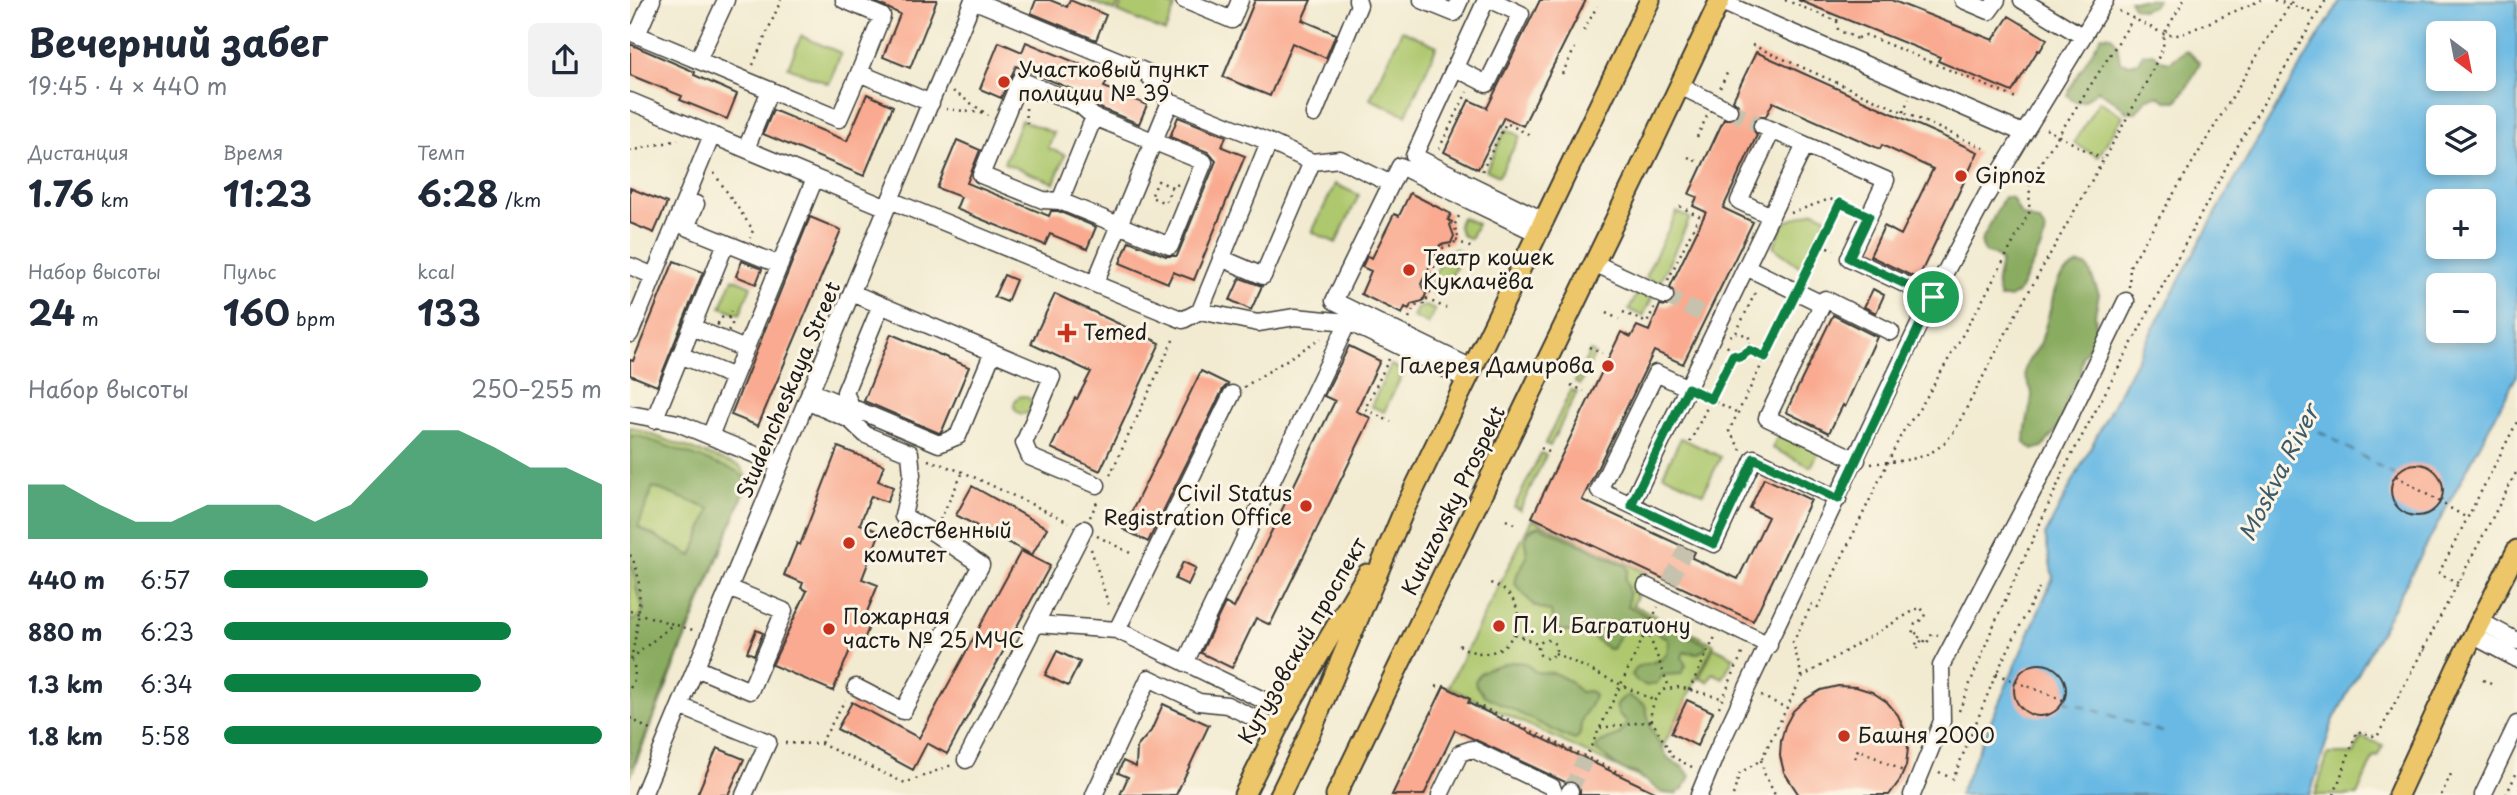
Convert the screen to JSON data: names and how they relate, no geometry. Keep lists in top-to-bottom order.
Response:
{
  "streets": {
    "main road": ["Kutuzovsky Prospekt", "Кутузовский проспект"],
    "street": ["Studencheskaya Street"]
  },
  "crossings": [
    ["Kutuzovsky Prospekt", "Кутузовский проспект"]
  ],
  "water": ["Moskva River"],
  "places": {
    "other": [
      "Участковый пункт полиции № 39",
      "Gipnoz",
      "Театр кошек Куклачёва",
      "Галерея Дамирова",
      "Civil Status Registration Office",
      "Следственный комитет",
      "П. И. Багратиону",
      "Пожарная часть № 25 МЧС",
      "Башня 2000"
    ],
    "health": ["Temed"]
  },
  "north": "bottom right",
  "page": {
    "heading": ["Вечерний забег", "19:45 · 4 × 440 m"],
    "map_buttons": ["+", "−"],
    "stats": [
      ["Дистанция", "1.76 km"],
      ["Время", "11:23"],
      ["Темп", "6:28 /km"],
      ["Набор высоты", "24 m"],
      ["Пульс", "160 bpm"],
      ["kcal", "133"]
    ],
    "chart": ["Набор высоты", "250–255 m"],
    "list": [
      {
        "name": "440 m",
        "note": "6:57"
      },
      {
        "name": "880 m",
        "note": "6:23"
      },
      {
        "name": "1.3 km",
        "note": "6:34"
      },
      {
        "name": "1.8 km",
        "note": "5:58"
      }
    ]
  }
}
